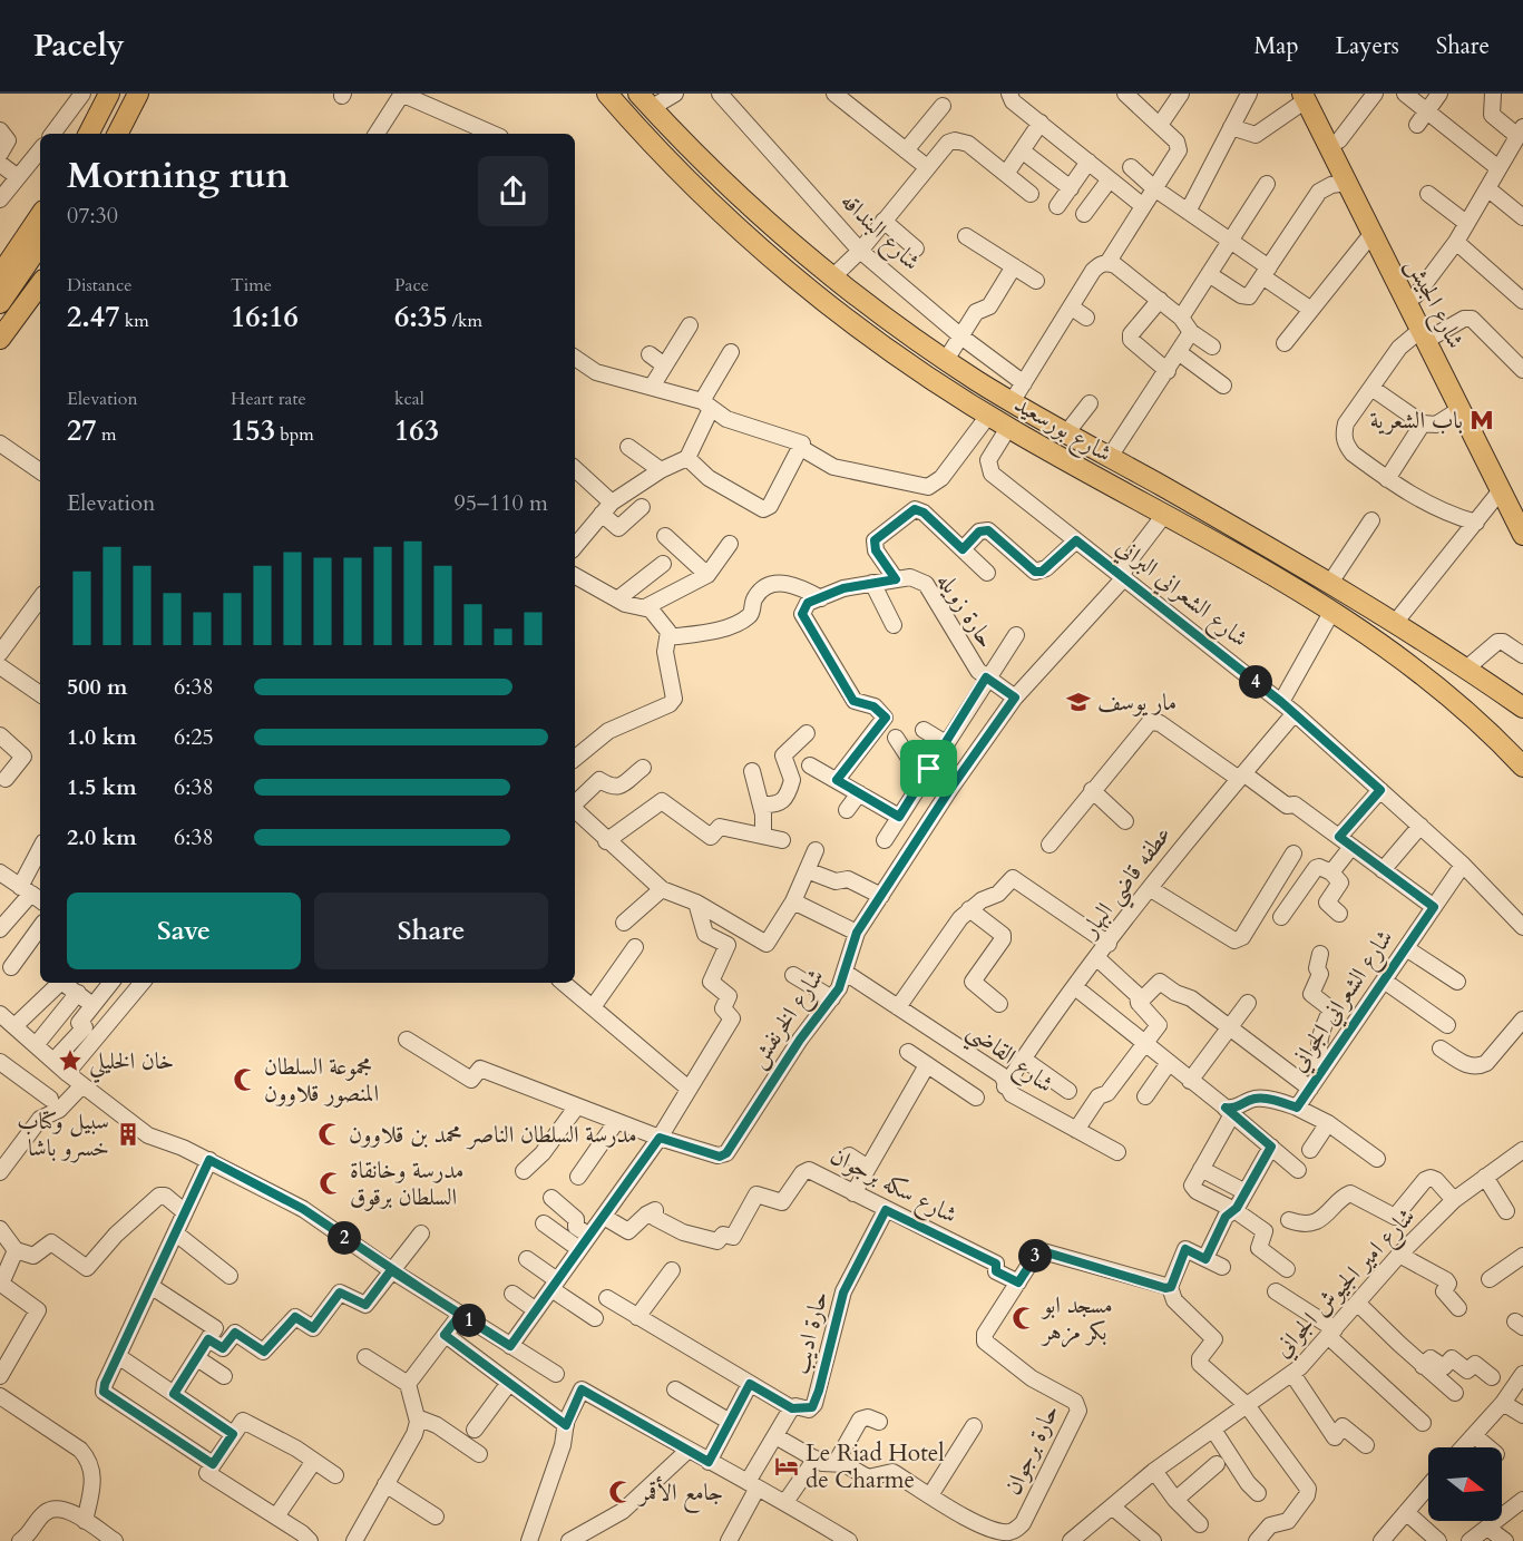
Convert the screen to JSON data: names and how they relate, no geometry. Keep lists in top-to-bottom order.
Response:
{
  "streets": {
    "main road": ["شارع الجيش", "شارع بورسعيد"],
    "street": [
      "شارع البنداقه",
      "شارع الشعراني البراني",
      "حارة زويله",
      "عطفه قاضي البهار",
      "شارع الشعراني الجواني",
      "شارع الخرنفش",
      "شارع القاضي",
      "شارع سكه برجوان",
      "شارع امير الجيوش الجواني",
      "حارة اديب",
      "حارة برجوان"
    ]
  },
  "crossings": [
    ["شارع بورسعيد", "شارع الشعراني البراني"],
    ["شارع بورسعيد", "شارع الخرنفش"],
    ["شارع الشعراني البراني", "عطفه قاضي البهار"],
    ["شارع الشعراني البراني", "شارع الشعراني الجواني"],
    ["شارع الشعراني البراني", "شارع الخرنفش"],
    ["حارة زويله", "شارع الخرنفش"],
    ["عطفه قاضي البهار", "شارع القاضي"],
    ["شارع الخرنفش", "شارع القاضي"],
    ["شارع سكه برجوان", "حارة اديب"],
    ["شارع سكه برجوان", "حارة برجوان"]
  ],
  "places": {
    "metro station": ["باب الشعرية"],
    "school or university": ["مار يوسف"],
    "place": ["خان الخليلي"],
    "mosque": [
      "مجموعة السلطان المنصور قلاوون",
      "مدرسة السلطان الناصر محمد بن قلاوون",
      "مدرسة وخانقاة السلطان برقوق",
      "مسجد ابو بكر مزهر",
      "جامع الأقمر"
    ],
    "building": ["سبيل وكتاب خسرو باشا"],
    "hotel": ["Le Riad Hotel de Charme"]
  },
  "north": "right",
  "page": {
    "header": "Pacely",
    "nav": ["Map", "Layers", "Share"],
    "heading": ["Morning run", "07:30"],
    "stats": [
      ["Distance", "2.47 km"],
      ["Time", "16:16"],
      ["Pace", "6:35 /km"],
      ["Elevation", "27 m"],
      ["Heart rate", "153 bpm"],
      ["kcal", "163"]
    ],
    "chart": ["Elevation", "95–110 m"],
    "list": [
      {
        "name": "500 m",
        "note": "6:38"
      },
      {
        "name": "1.0 km",
        "note": "6:25"
      },
      {
        "name": "1.5 km",
        "note": "6:38"
      },
      {
        "name": "2.0 km",
        "note": "6:38"
      }
    ],
    "pins": [
      "4",
      "2",
      "3",
      "1"
    ],
    "buttons": ["Save", "Share"]
  }
}
